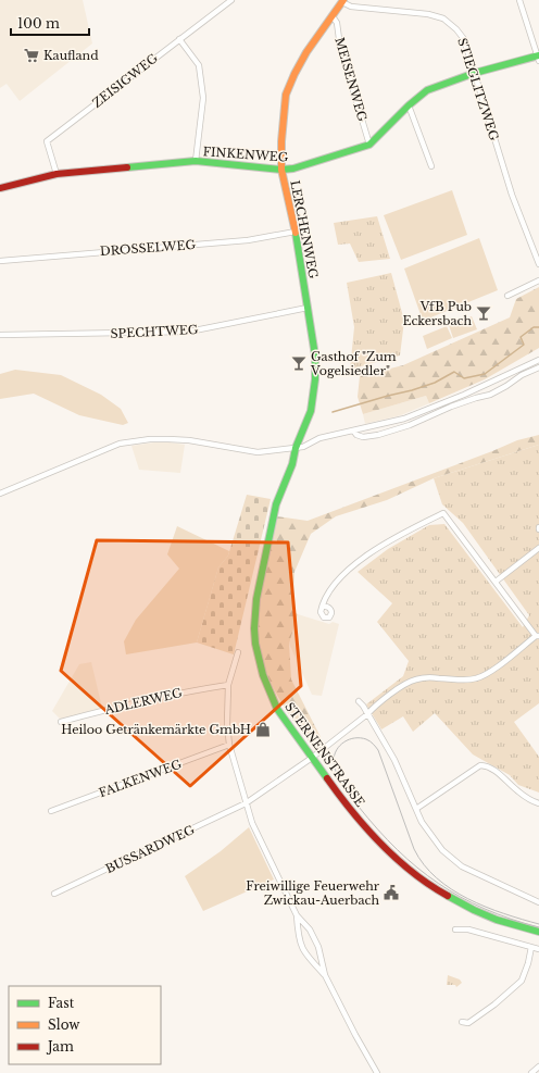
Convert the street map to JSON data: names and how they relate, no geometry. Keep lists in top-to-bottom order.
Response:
{
  "streets": {
    "street": [
      "MEISENWEG",
      "ZEISIGWEG",
      "STIEGLITZWEG",
      "FINKENWEG",
      "LERCHENWEG",
      "DROSSELWEG",
      "SPECHTWEG",
      "ADLERWEG",
      "STERNENSTRASSE",
      "FALKENWEG",
      "BUSSARDWEG"
    ]
  },
  "crossings": [
    ["MEISENWEG", "FINKENWEG"],
    ["MEISENWEG", "LERCHENWEG"],
    ["ZEISIGWEG", "FINKENWEG"],
    ["STIEGLITZWEG", "FINKENWEG"],
    ["STIEGLITZWEG", "LERCHENWEG"],
    ["FINKENWEG", "LERCHENWEG"],
    ["LERCHENWEG", "DROSSELWEG"],
    ["LERCHENWEG", "SPECHTWEG"],
    ["LERCHENWEG", "STERNENSTRASSE"],
    ["STERNENSTRASSE", "BUSSARDWEG"]
  ],
  "places": {
    "supermarket": ["Kaufland"],
    "bar": ["VfB Pub Eckersbach", "Gasthof \"Zum Vogelsiedler\""],
    "shop": ["Heiloo Getränkemärkte GmbH"],
    "public building": ["Freiwillige Feuerwehr Zwickau-Auerbach"]
  },
  "legend": ["Fast", "Slow", "Jam"],
  "scale_bar": "100 m"
}
